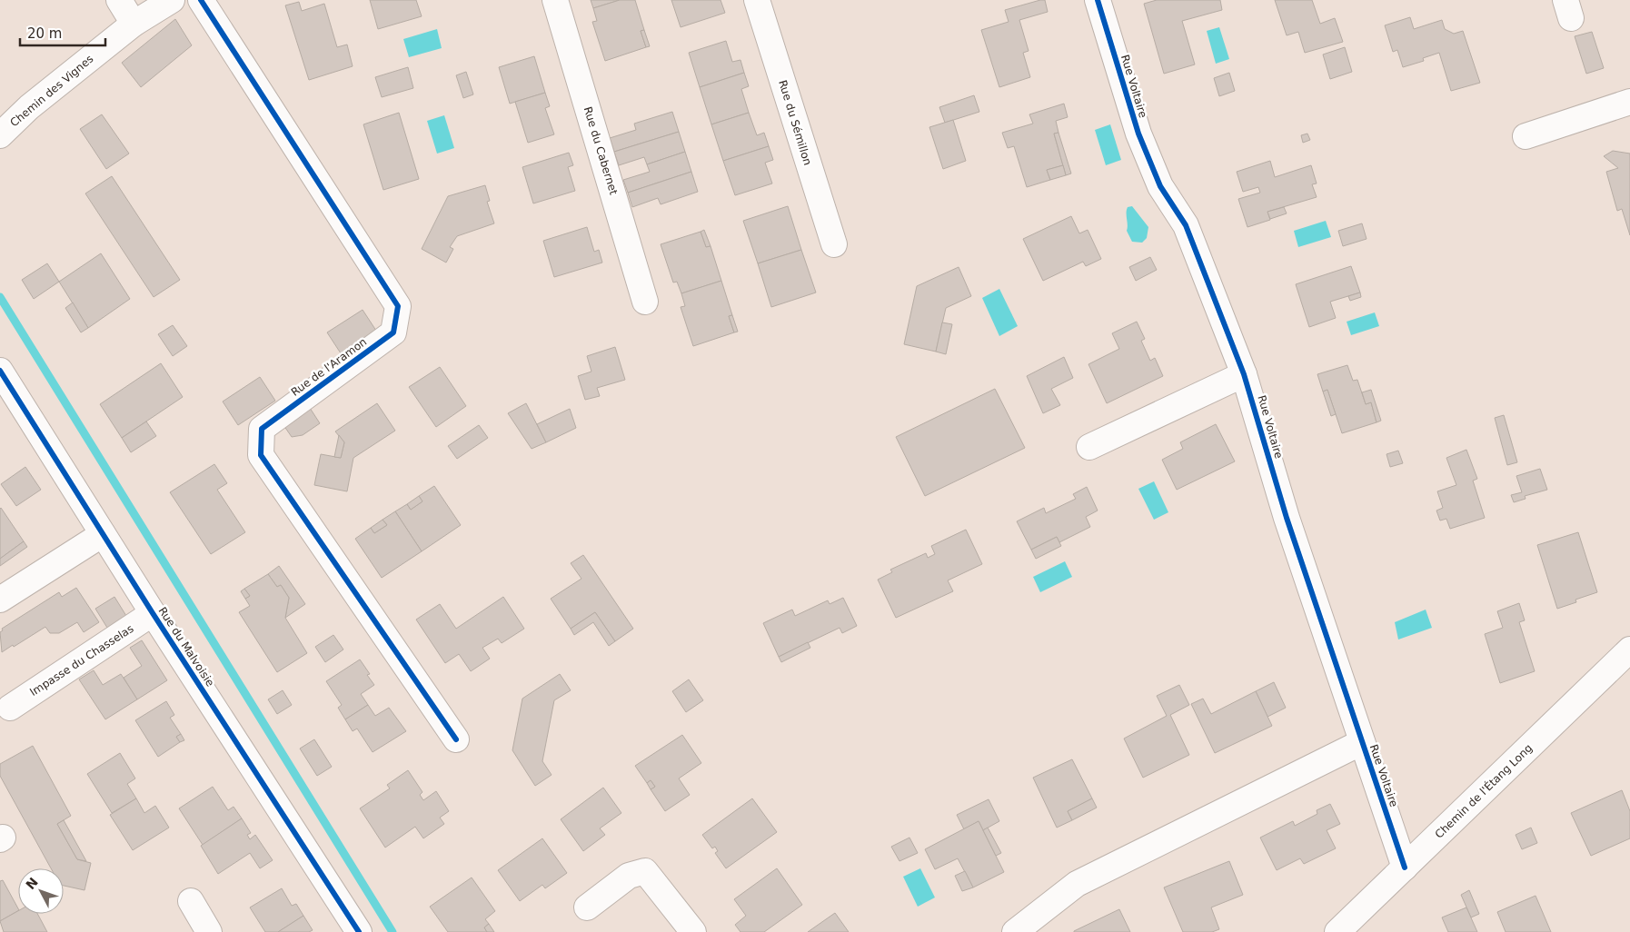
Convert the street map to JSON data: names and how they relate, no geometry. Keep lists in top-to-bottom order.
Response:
{
  "streets": {
    "street": [
      "Rue Voltaire",
      "Chemin des Vignes",
      "Rue du Sémillon",
      "Rue du Cabernet",
      "Rue de l'Aramon",
      "Rue du Malvoisie",
      "Impasse du Chasselas",
      "Chemin de l'Étang Long"
    ]
  },
  "crossings": [
    ["Rue Voltaire", "Chemin de l'Étang Long"],
    ["Rue du Malvoisie", "Impasse du Chasselas"]
  ],
  "scale_bar": "20 m",
  "north": "top left"
}
